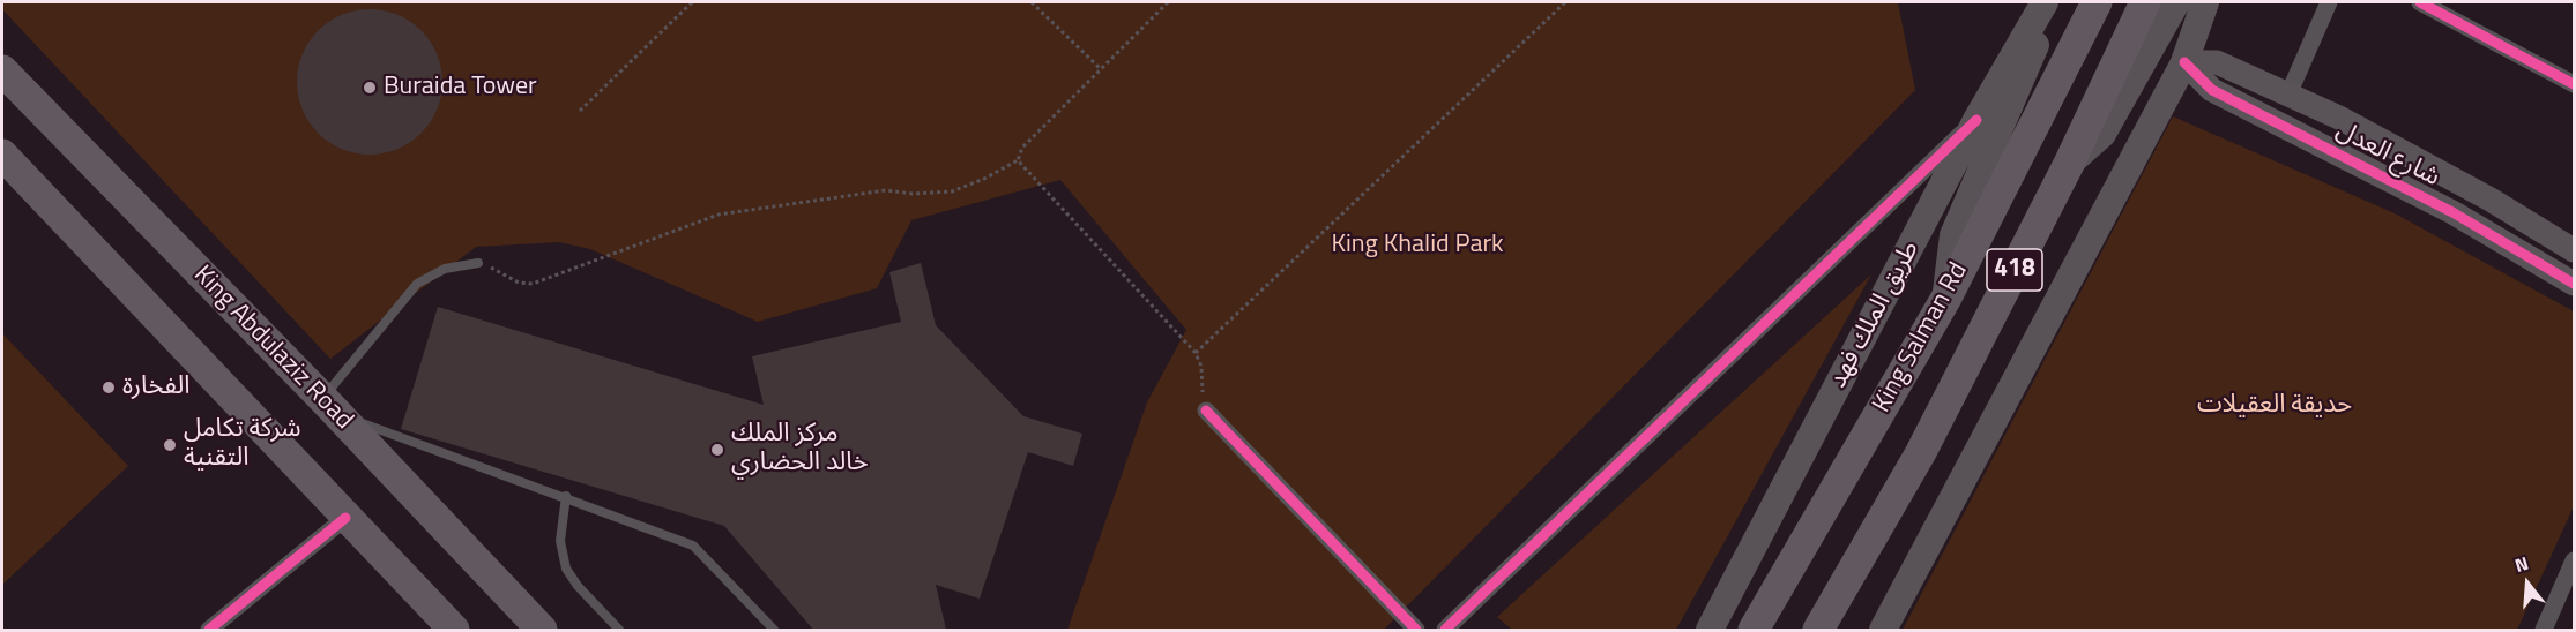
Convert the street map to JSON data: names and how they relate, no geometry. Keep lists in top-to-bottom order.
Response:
{
  "streets": {
    "highway": ["418", "King Salman Rd", "King Abdulaziz Road"],
    "main road": ["طريق الملك فهد"],
    "street": ["شارع العدل"]
  },
  "parks": ["King Khalid Park", "حديقة العقيلات"],
  "places": [
    "Buraida Tower",
    "الفخارة",
    "شركة تكامل التقنية",
    "مركز الملك خالد الحضاري"
  ],
  "north": "top"
}
